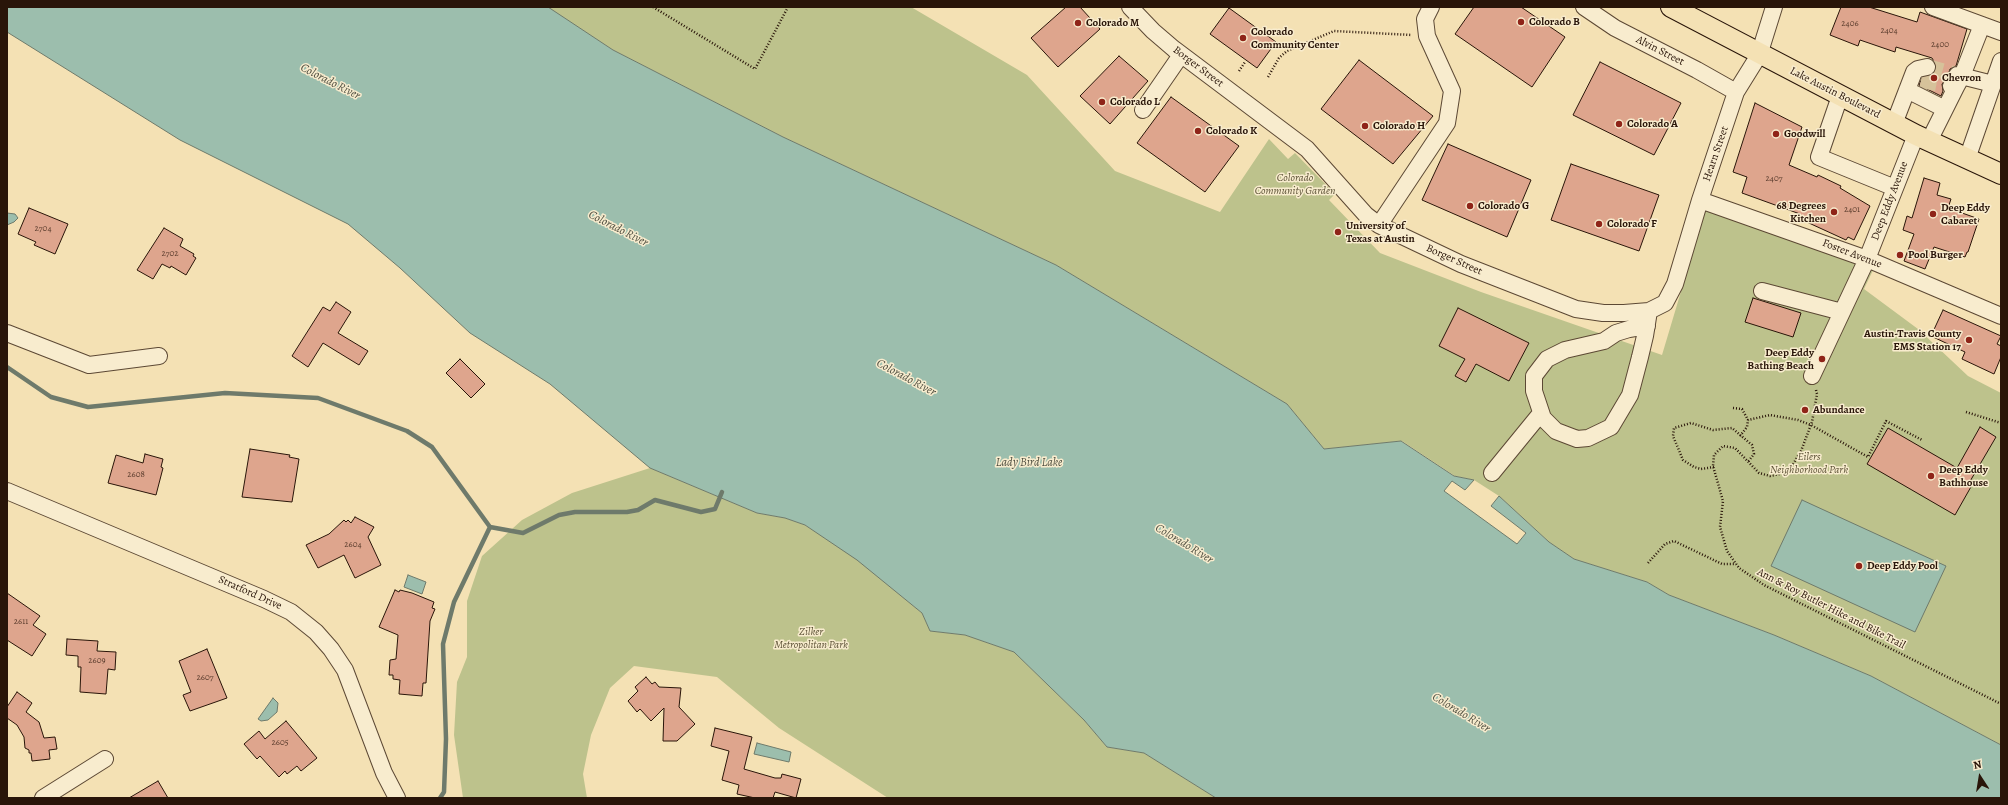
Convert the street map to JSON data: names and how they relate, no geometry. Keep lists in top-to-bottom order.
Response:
{
  "streets": {
    "main road": ["Lake Austin Boulevard"],
    "street": [
      "Alvin Street",
      "Borger Street",
      "Hearn Street",
      "Deep Eddy Avenue",
      "Foster Avenue",
      "Stratford Drive"
    ],
    "path": ["Ann & Roy Butler Hike and Bike Trail"]
  },
  "crossings": [
    ["Alvin Street", "Hearn Street"],
    ["Borger Street", "Hearn Street"],
    ["Lake Austin Boulevard", "Hearn Street"],
    ["Lake Austin Boulevard", "Deep Eddy Avenue"],
    ["Hearn Street", "Foster Avenue"],
    ["Deep Eddy Avenue", "Foster Avenue"]
  ],
  "water": ["Colorado River", "Lady Bird Lake"],
  "parks": ["Colorado Community Garden", "Eilers Neighborhood Park", "Zilker Metropolitan Park"],
  "places": [
    "Colorado B",
    "Colorado M",
    "Colorado Community Center",
    "Chevron",
    "Colorado L",
    "Colorado A",
    "Colorado H",
    "Colorado K",
    "Goodwill",
    "Colorado G",
    "68 Degrees Kitchen",
    "Deep Eddy Cabaret",
    "Colorado F",
    "University of Texas at Austin",
    "Pool Burger",
    "Austin-Travis County EMS Station 17",
    "Deep Eddy Bathing Beach",
    "Abundance",
    "Deep Eddy Bathhouse",
    "Deep Eddy Pool"
  ],
  "house_numbers": [
    "2406",
    "2404",
    "2400",
    "2407",
    "2401",
    "2704",
    "2702",
    "2608",
    "2604",
    "2611",
    "2609",
    "2607",
    "2605"
  ],
  "north": "top"
}
